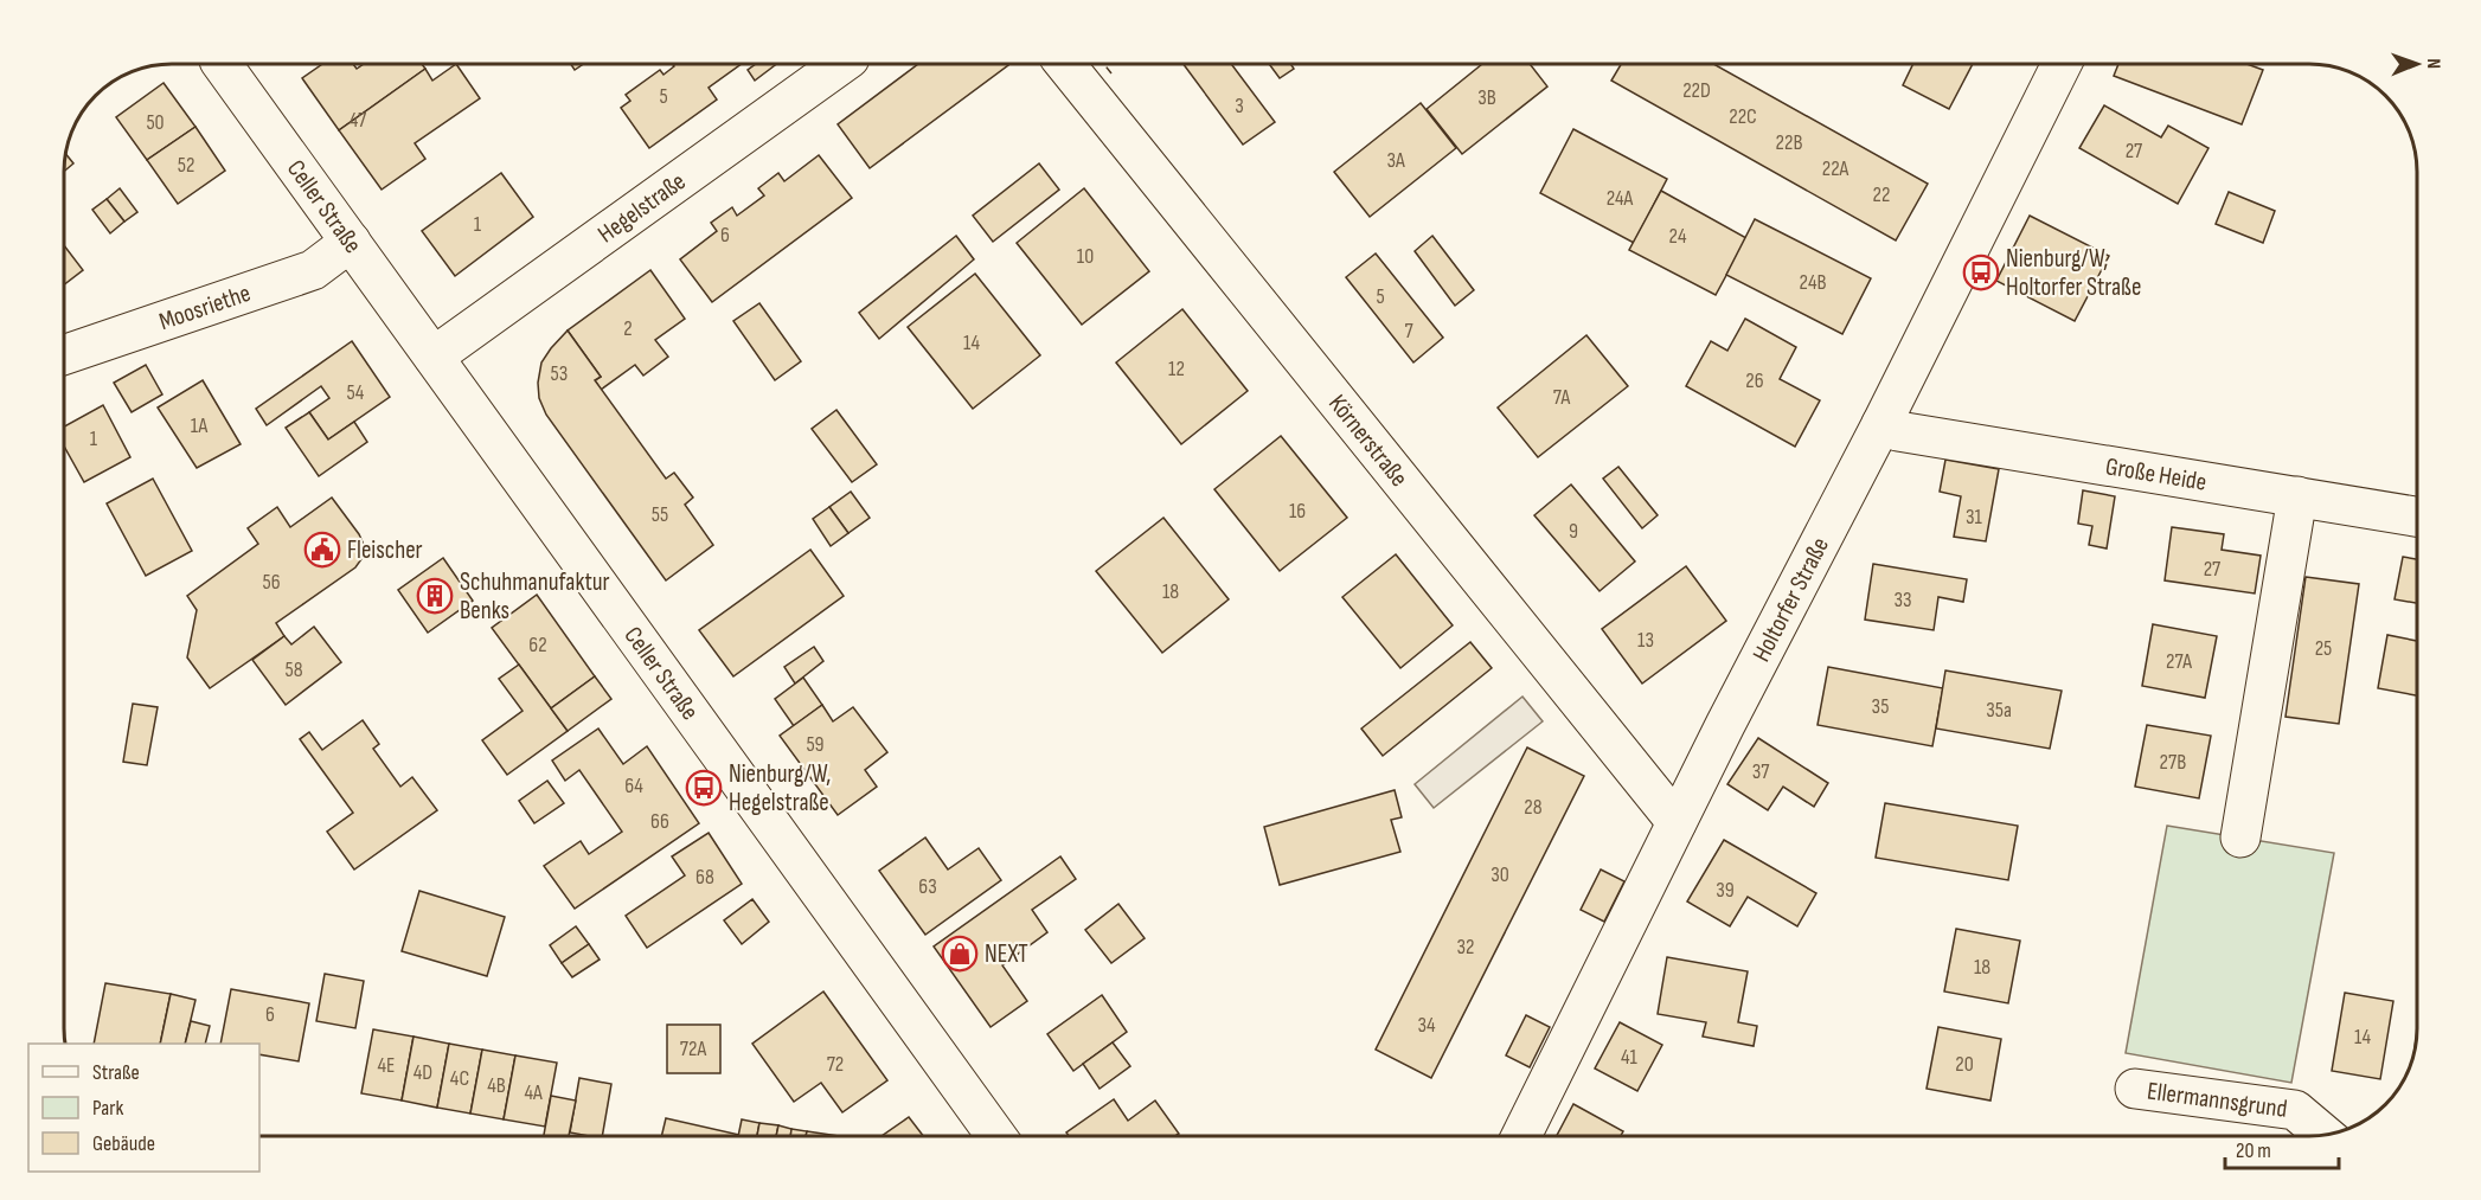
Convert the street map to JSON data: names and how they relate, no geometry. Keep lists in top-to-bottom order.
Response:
{
  "streets": {
    "street": [
      "Celler Straße",
      "Hegelstraße",
      "Moosriethe",
      "Körnerstraße",
      "Große Heide",
      "Holtorfer Straße",
      "Ellermannsgrund"
    ]
  },
  "crossings": [
    ["Celler Straße", "Hegelstraße"],
    ["Celler Straße", "Moosriethe"],
    ["Körnerstraße", "Holtorfer Straße"],
    ["Große Heide", "Holtorfer Straße"]
  ],
  "places": {
    "bus stop": ["Nienburg/W, Holtorfer Straße", "Nienburg/W, Hegelstraße"],
    "public building": ["Fleischer"],
    "building": ["Schuhmanufaktur Benks"],
    "shop": ["NEXT"]
  },
  "house_numbers": [
    "22D",
    "5",
    "3B",
    "3",
    "22C",
    "47",
    "50",
    "22B",
    "27",
    "3A",
    "52",
    "22A",
    "22",
    "24A",
    "1",
    "6",
    "24",
    "10",
    "24B",
    "5",
    "2",
    "7",
    "14",
    "12",
    "53",
    "26",
    "54",
    "7A",
    "1A",
    "1",
    "16",
    "55",
    "31",
    "9",
    "27",
    "56",
    "18",
    "33",
    "13",
    "62",
    "25",
    "27A",
    "58",
    "35",
    "35a",
    "59",
    "27B",
    "37",
    "64",
    "28",
    "66",
    "30",
    "68",
    "63",
    "39",
    "32",
    "18",
    "6",
    "34",
    "14",
    "72A",
    "41",
    "72",
    "20",
    "4E",
    "4D",
    "4C",
    "4B",
    "4A"
  ],
  "legend": ["Straße", "Park", "Gebäude"],
  "scale_bar": "20 m",
  "north": "right"
}
